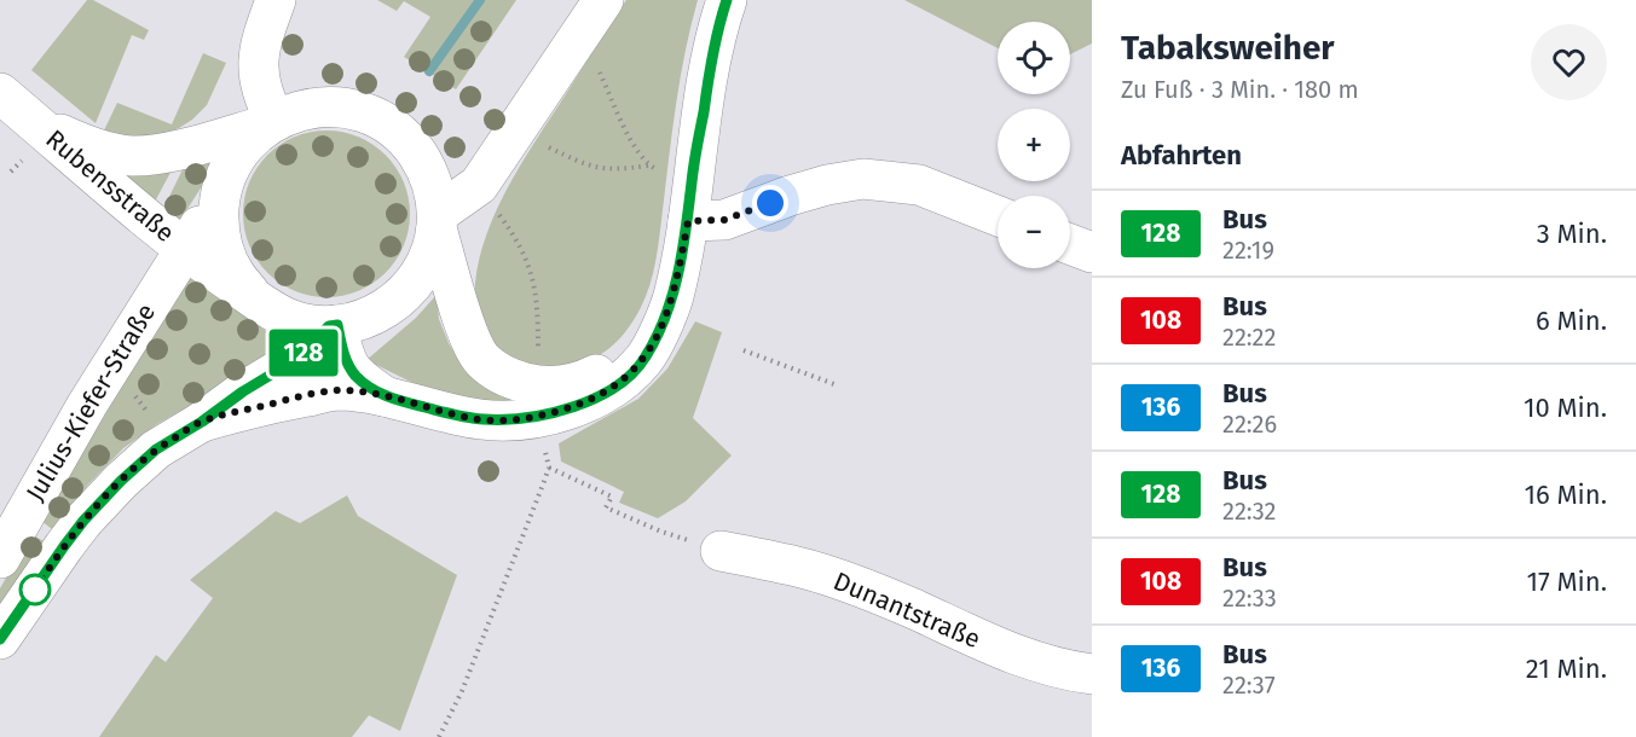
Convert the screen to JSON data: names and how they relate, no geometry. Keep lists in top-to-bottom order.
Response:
{
  "streets": {
    "street": ["Rubensstraße", "Julius-Kiefer-Straße", "Dunantstraße"]
  },
  "crossings": [
    ["Rubensstraße", "Julius-Kiefer-Straße"]
  ],
  "lines": ["bus line 128"],
  "page": {
    "on_map": "128",
    "heading": [
      ["Tabaksweiher", "Zu Fuß · 3 Min. · 180 m"],
      "Abfahrten"
    ],
    "map_buttons": ["+", "−"],
    "list": [
      {
        "mark": "128",
        "name": "Bus",
        "note": "22:19",
        "value": "3 Min."
      },
      {
        "mark": "108",
        "name": "Bus",
        "note": "22:22",
        "value": "6 Min."
      },
      {
        "mark": "136",
        "name": "Bus",
        "note": "22:26",
        "value": "10 Min."
      },
      {
        "mark": "128",
        "name": "Bus",
        "note": "22:32",
        "value": "16 Min."
      },
      {
        "mark": "108",
        "name": "Bus",
        "note": "22:33",
        "value": "17 Min."
      },
      {
        "mark": "136",
        "name": "Bus",
        "note": "22:37",
        "value": "21 Min."
      }
    ]
  }
}
